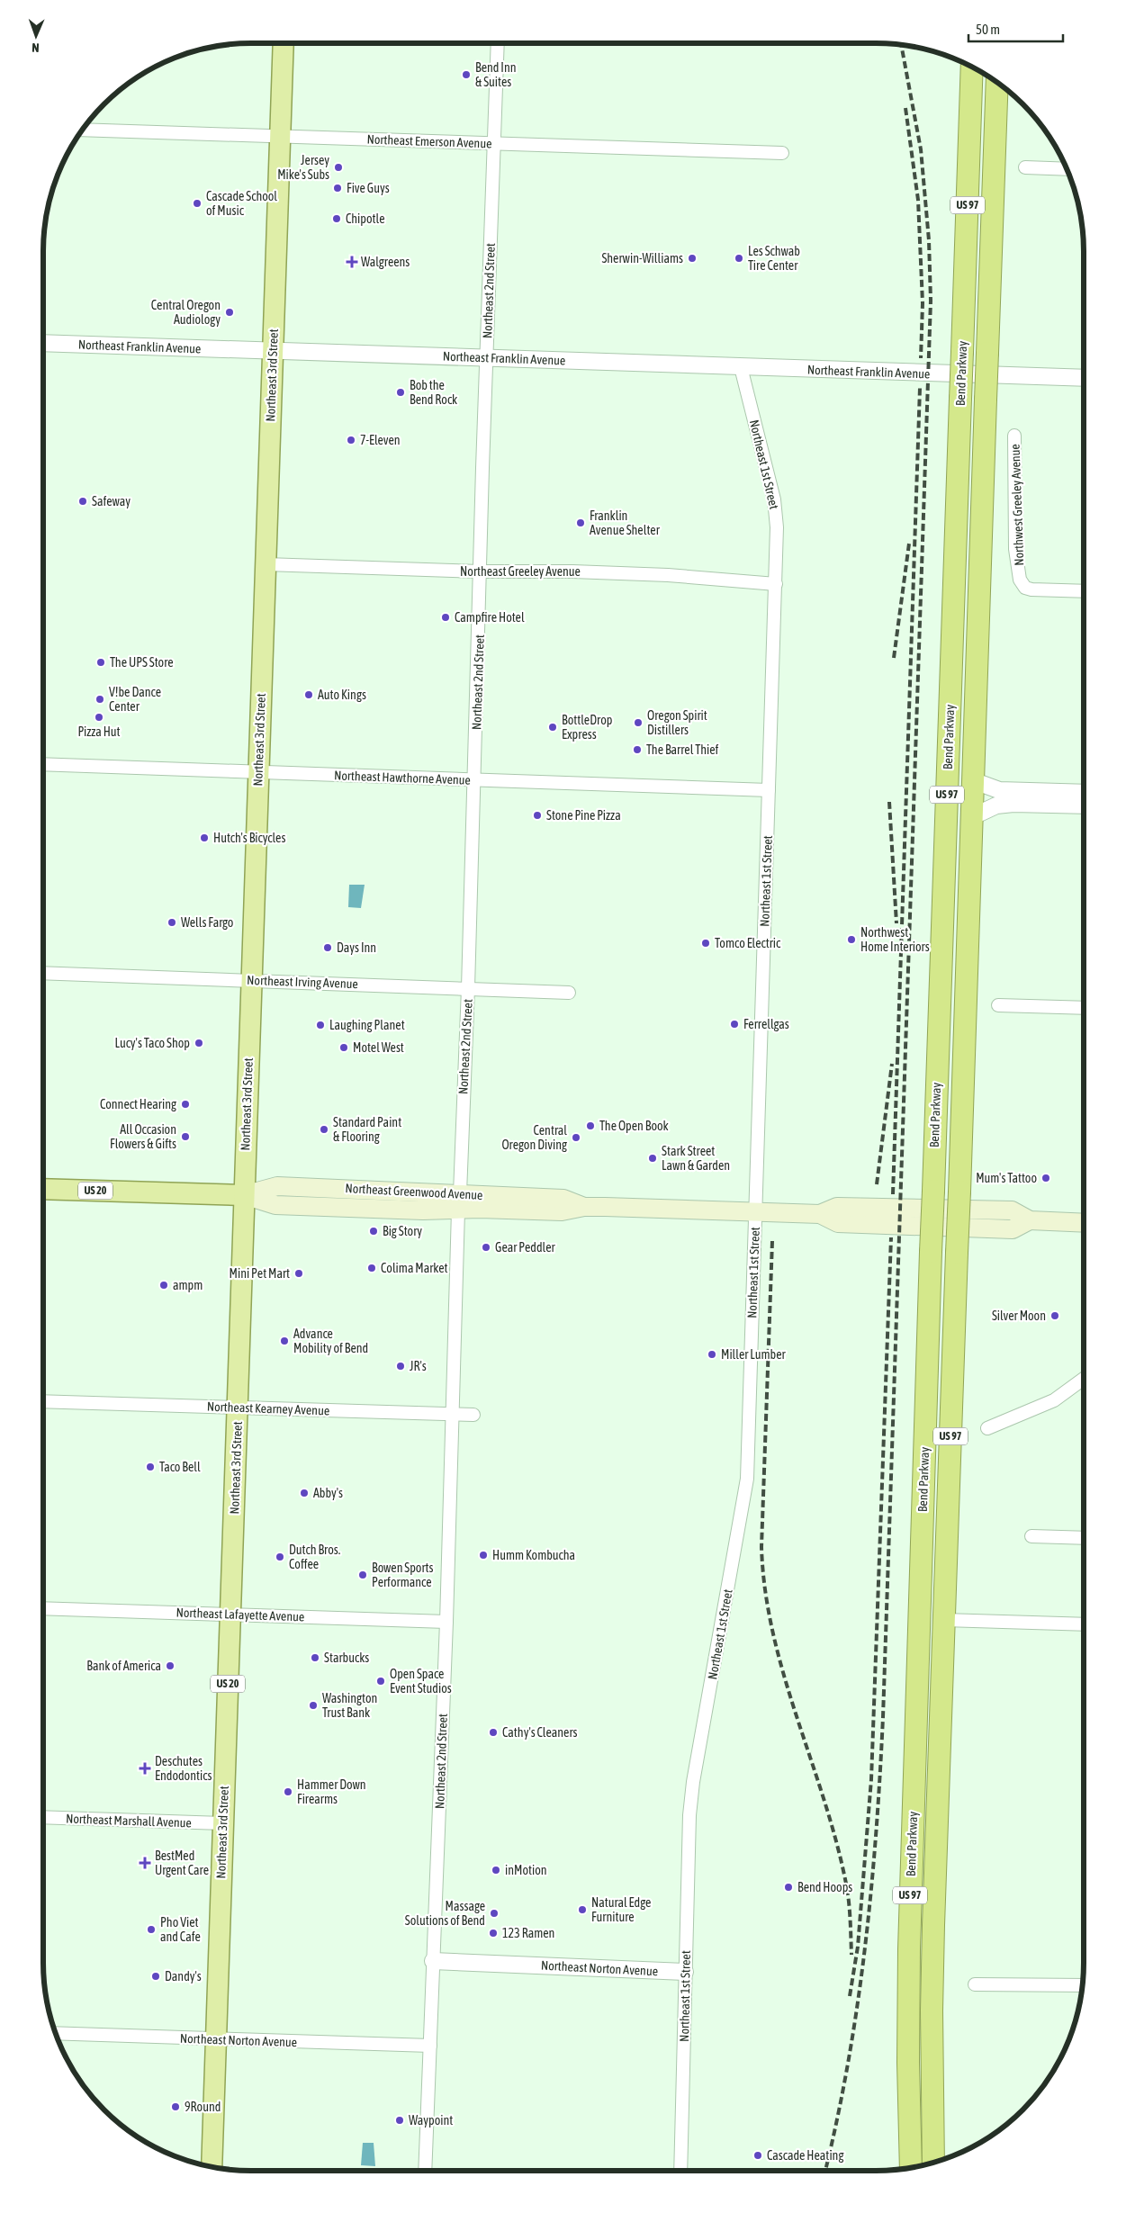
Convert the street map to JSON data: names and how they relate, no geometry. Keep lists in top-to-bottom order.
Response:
{
  "streets": {
    "highway": ["US 97", "Bend Parkway"],
    "main road": ["Northeast 3rd Street", "US 20", "Northeast Greenwood Avenue"],
    "street": [
      "Northeast Emerson Avenue",
      "Northeast 2nd Street",
      "Northeast Franklin Avenue",
      "Northeast 1st Street",
      "Northwest Greeley Avenue",
      "Northeast Greeley Avenue",
      "Northeast Hawthorne Avenue",
      "Northeast Irving Avenue",
      "Northeast Kearney Avenue",
      "Northeast Lafayette Avenue",
      "Northeast Marshall Avenue",
      "Northeast Norton Avenue"
    ]
  },
  "crossings": [
    ["Northeast Emerson Avenue", "Northeast 2nd Street"],
    ["Northeast Emerson Avenue", "Northeast 3rd Street"],
    ["Northeast 2nd Street", "Northeast Franklin Avenue"],
    ["Northeast 2nd Street", "Northeast Greeley Avenue"],
    ["Northeast 2nd Street", "Northeast Hawthorne Avenue"],
    ["Northeast 2nd Street", "Northeast Irving Avenue"],
    ["Northeast 2nd Street", "Northeast Greenwood Avenue"],
    ["Northeast 2nd Street", "Northeast Kearney Avenue"],
    ["Northeast 2nd Street", "Northeast Lafayette Avenue"],
    ["Northeast 2nd Street", "Northeast Norton Avenue"],
    ["Northeast Franklin Avenue", "Northeast 3rd Street"],
    ["Northeast Franklin Avenue", "Northeast 1st Street"],
    ["Northeast 3rd Street", "Northeast Greeley Avenue"],
    ["Northeast 3rd Street", "Northeast Hawthorne Avenue"],
    ["Northeast 3rd Street", "Northeast Irving Avenue"],
    ["Northeast 3rd Street", "Northeast Greenwood Avenue"],
    ["Northeast 3rd Street", "Northeast Kearney Avenue"],
    ["Northeast 3rd Street", "Northeast Lafayette Avenue"],
    ["Northeast 3rd Street", "Northeast Marshall Avenue"],
    ["Northeast 3rd Street", "Northeast Norton Avenue"],
    ["Northeast 1st Street", "Northeast Greeley Avenue"],
    ["Northeast 1st Street", "Northeast Hawthorne Avenue"],
    ["Northeast 1st Street", "Northeast Greenwood Avenue"],
    ["Northeast 1st Street", "Northeast Norton Avenue"]
  ],
  "places": {
    "other": [
      "Bend Inn & Suites",
      "Jersey Mike's Subs",
      "Five Guys",
      "Cascade School of Music",
      "Chipotle",
      "Sherwin-Williams",
      "Les Schwab Tire Center",
      "Central Oregon Audiology",
      "Bob the Bend Rock",
      "7-Eleven",
      "Safeway",
      "Franklin Avenue Shelter",
      "Campfire Hotel",
      "The UPS Store",
      "Auto Kings",
      "V!be Dance Center",
      "Pizza Hut",
      "Oregon Spirit Distillers",
      "BottleDrop Express",
      "The Barrel Thief",
      "Stone Pine Pizza",
      "Hutch's Bicycles",
      "Wells Fargo",
      "Northwest Home Interiors",
      "Tomco Electric",
      "Days Inn",
      "Ferrellgas",
      "Laughing Planet",
      "Lucy's Taco Shop",
      "Motel West",
      "Connect Hearing",
      "The Open Book",
      "Standard Paint & Flooring",
      "All Occasion Flowers & Gifts",
      "Central Oregon Diving",
      "Stark Street Lawn & Garden",
      "Mum's Tattoo",
      "Big Story",
      "Gear Peddler",
      "Colima Market",
      "Mini Pet Mart",
      "ampm",
      "Silver Moon",
      "Advance Mobility of Bend",
      "Miller Lumber",
      "JR's",
      "Taco Bell",
      "Abby's",
      "Humm Kombucha",
      "Dutch Bros. Coffee",
      "Bowen Sports Performance",
      "Starbucks",
      "Bank of America",
      "Open Space Event Studios",
      "Washington Trust Bank",
      "Cathy's Cleaners",
      "Hammer Down Firearms",
      "inMotion",
      "Bend Hoops",
      "Natural Edge Furniture",
      "Massage Solutions of Bend",
      "Pho Viet and Cafe",
      "123 Ramen",
      "Dandy's",
      "9Round",
      "Waypoint",
      "Cascade Heating"
    ],
    "health": ["Walgreens", "Deschutes Endodontics", "BestMed Urgent Care"]
  },
  "scale_bar": "50 m",
  "north": "bottom"
}
